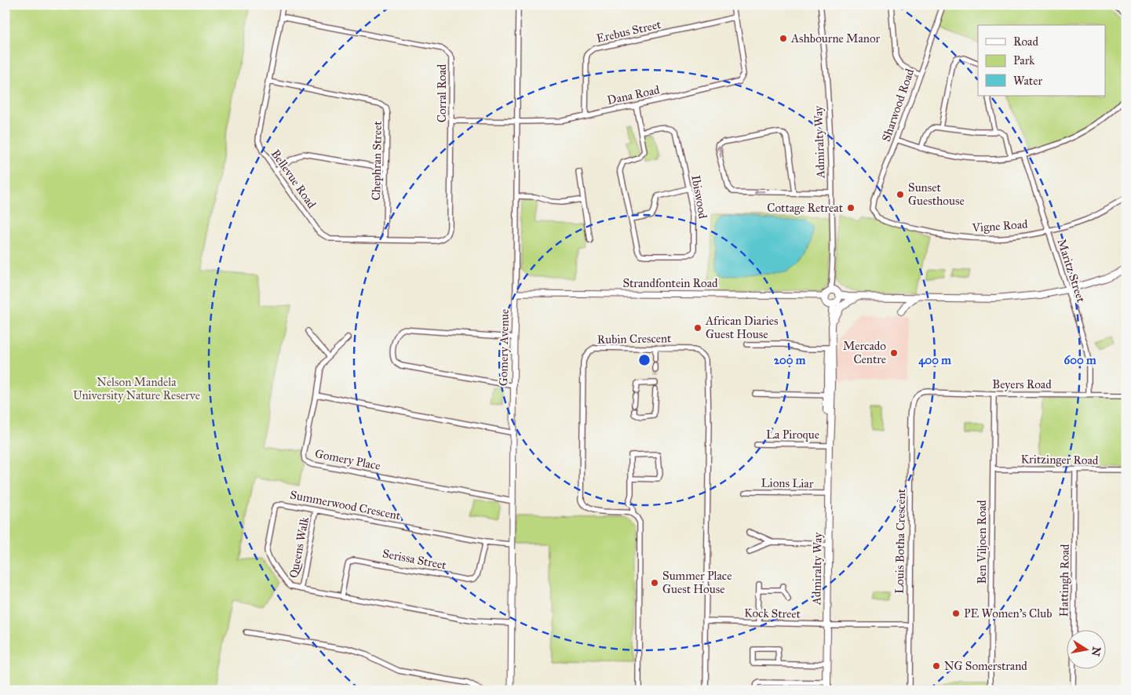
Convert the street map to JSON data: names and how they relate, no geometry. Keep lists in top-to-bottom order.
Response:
{
  "streets": {
    "main road": ["Admiralty Way"],
    "street": [
      "Erebus Street",
      "Corral Road",
      "Dana Road",
      "Sharwood Road",
      "Chephran Street",
      "Bellevue Road",
      "Ibiswood",
      "Vigne Road",
      "Maritz Street",
      "Strandfontein Road",
      "Rubin Crescent",
      "Gomery Avenue",
      "Beyers Road",
      "La Piroque",
      "Gomery Place",
      "Kritzinger Road",
      "Lions Liar",
      "Summerwood Crescent",
      "Louis Botha Crescent",
      "Ben Viljoen Road",
      "Queens Walk",
      "Serissa Street",
      "Hattingh Road",
      "Kock Street"
    ]
  },
  "crossings": [
    ["Erebus Street", "Dana Road"],
    ["Corral Road", "Dana Road"],
    ["Corral Road", "Bellevue Road"],
    ["Dana Road", "Ibiswood"],
    ["Dana Road", "Gomery Avenue"],
    ["Sharwood Road", "Vigne Road"],
    ["Admiralty Way", "La Piroque"],
    ["Admiralty Way", "Lions Liar"],
    ["Admiralty Way", "Kock Street"],
    ["Chephran Street", "Bellevue Road"],
    ["Vigne Road", "Maritz Street"],
    ["Maritz Street", "Beyers Road"],
    ["Strandfontein Road", "Gomery Avenue"],
    ["Rubin Crescent", "Kock Street"],
    ["Gomery Avenue", "Gomery Place"],
    ["Gomery Avenue", "Summerwood Crescent"],
    ["Beyers Road", "Louis Botha Crescent"],
    ["Beyers Road", "Ben Viljoen Road"],
    ["Kritzinger Road", "Ben Viljoen Road"],
    ["Kritzinger Road", "Hattingh Road"],
    ["Summerwood Crescent", "Queens Walk"],
    ["Summerwood Crescent", "Serissa Street"],
    ["Louis Botha Crescent", "Kock Street"]
  ],
  "parks": ["Nelson Mandela University Nature Reserve"],
  "places": [
    "Ashbourne Manor",
    "Sunset Guesthouse",
    "Cottage Retreat",
    "African Diaries Guest House",
    "Mercado Centre",
    "Summer Place Guest House",
    "PE Women’s Club",
    "NG Somerstrand"
  ],
  "legend": ["Road", "Park", "Water"],
  "north": "right",
  "rings": ["200 m", "400 m", "600 m"]
}
